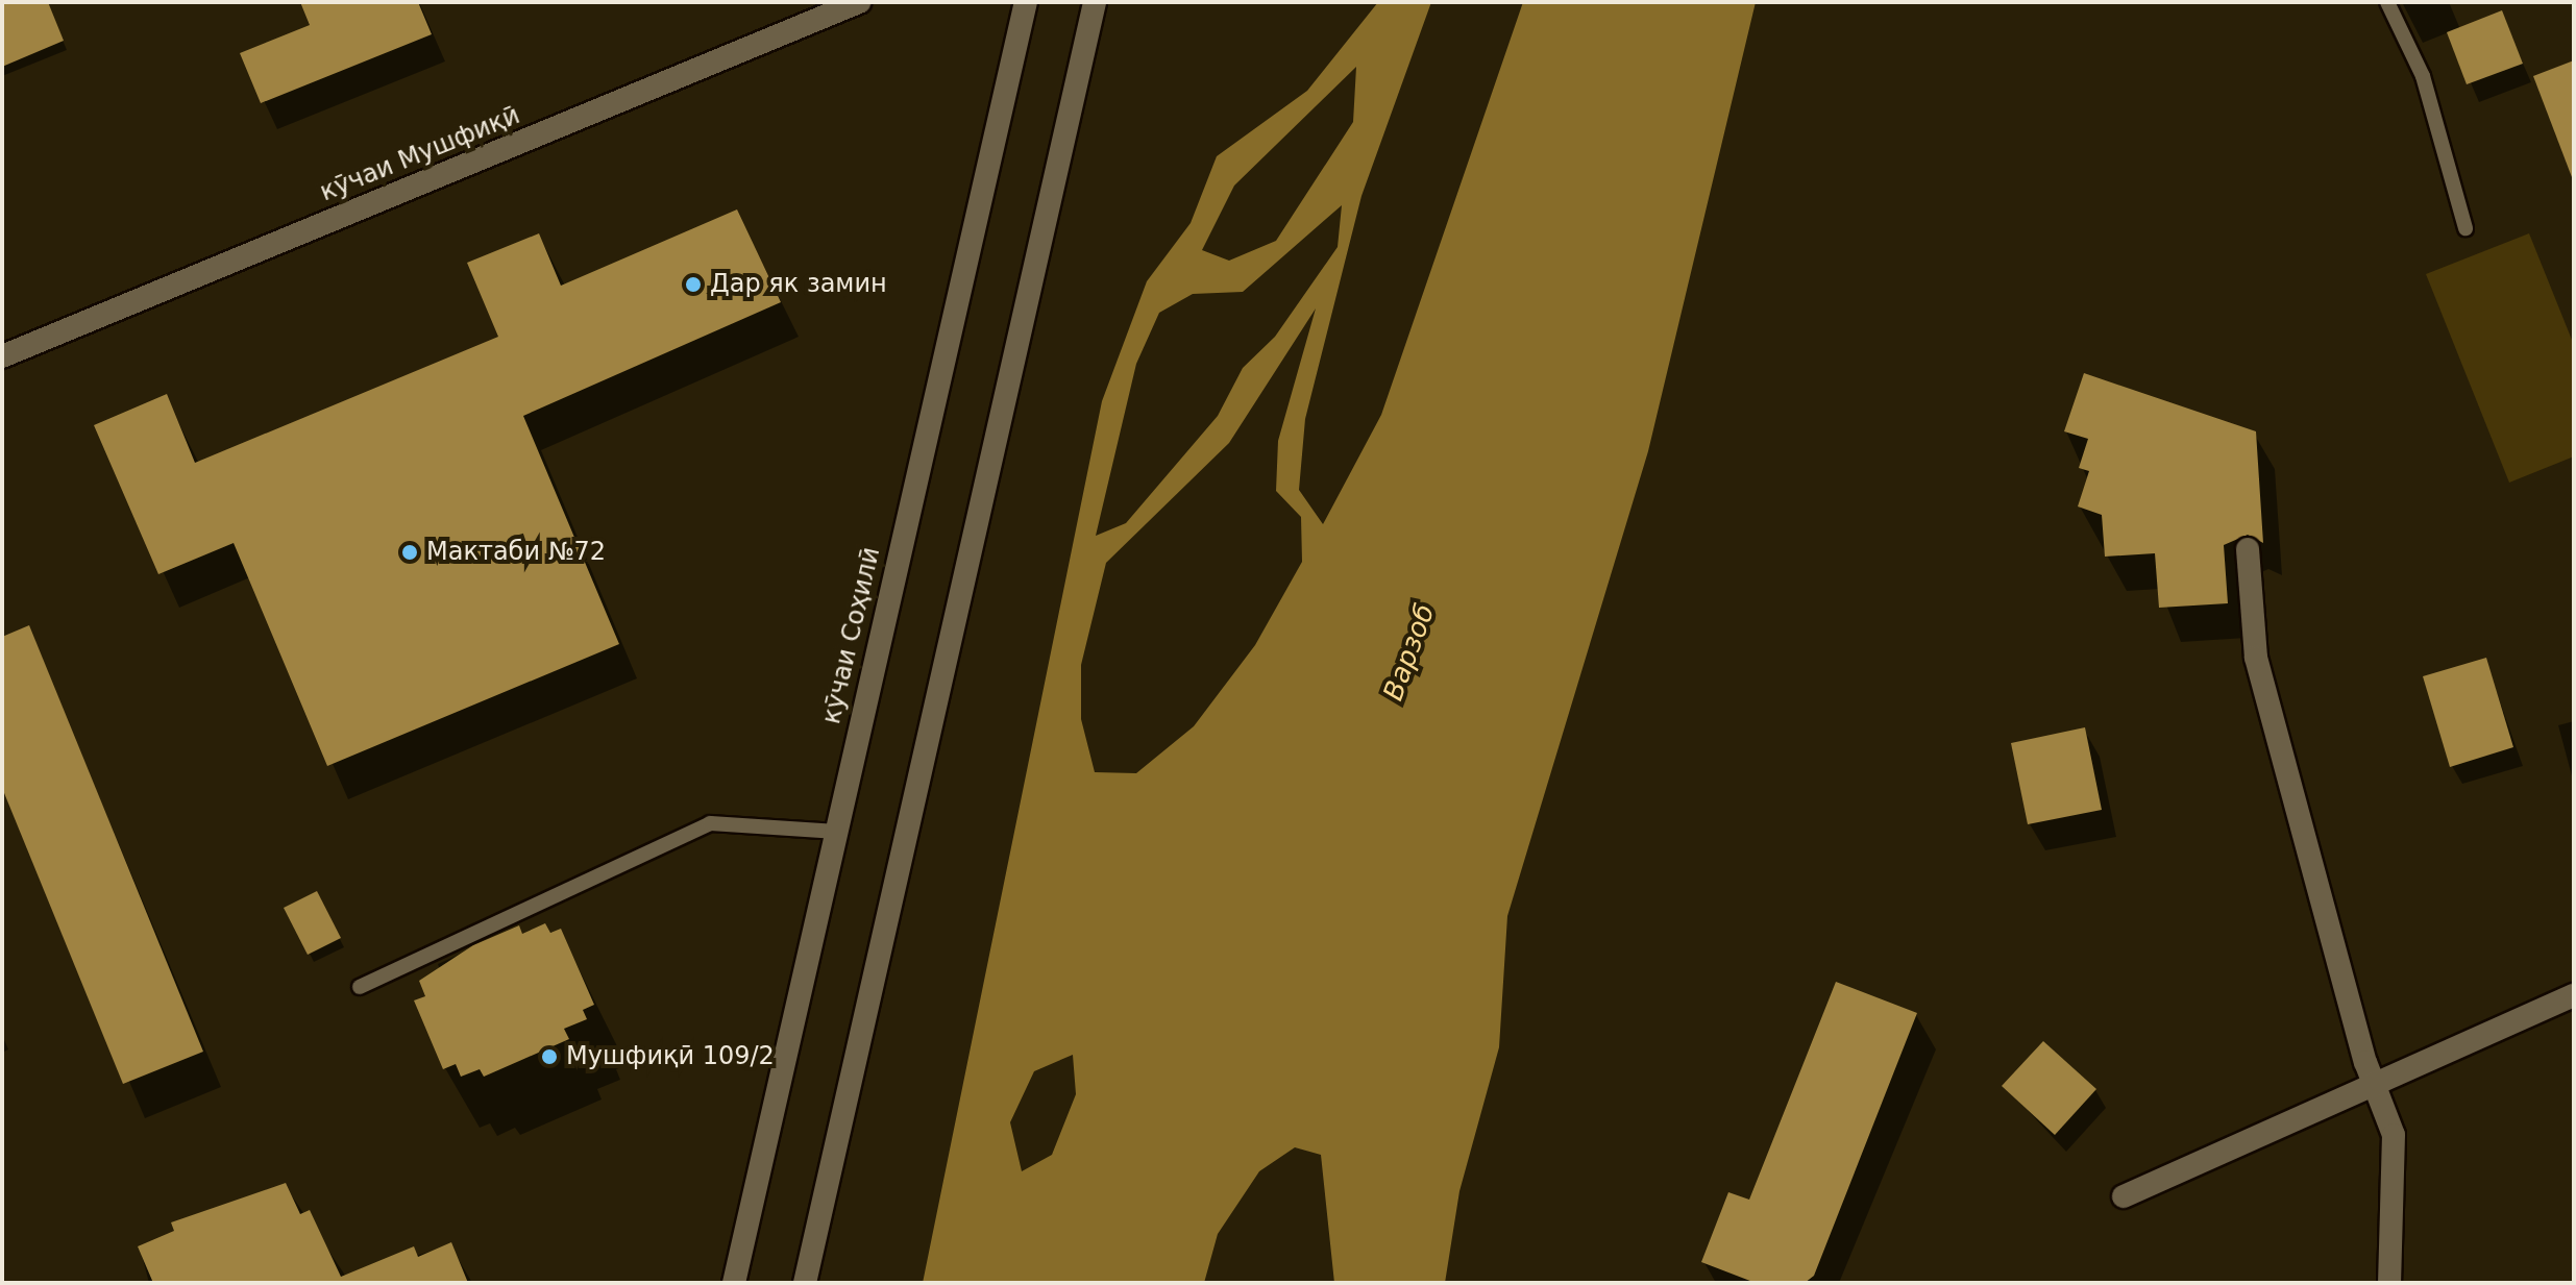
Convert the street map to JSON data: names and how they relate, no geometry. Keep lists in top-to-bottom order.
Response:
{
  "streets": {
    "main road": ["кӯчаи Мушфиқӣ", "кӯчаи Соҳилӣ"]
  },
  "water": ["Варзоб"],
  "places": ["Дар як замин", "Мактаби №72", "Мушфиқӣ 109/2"]
}
